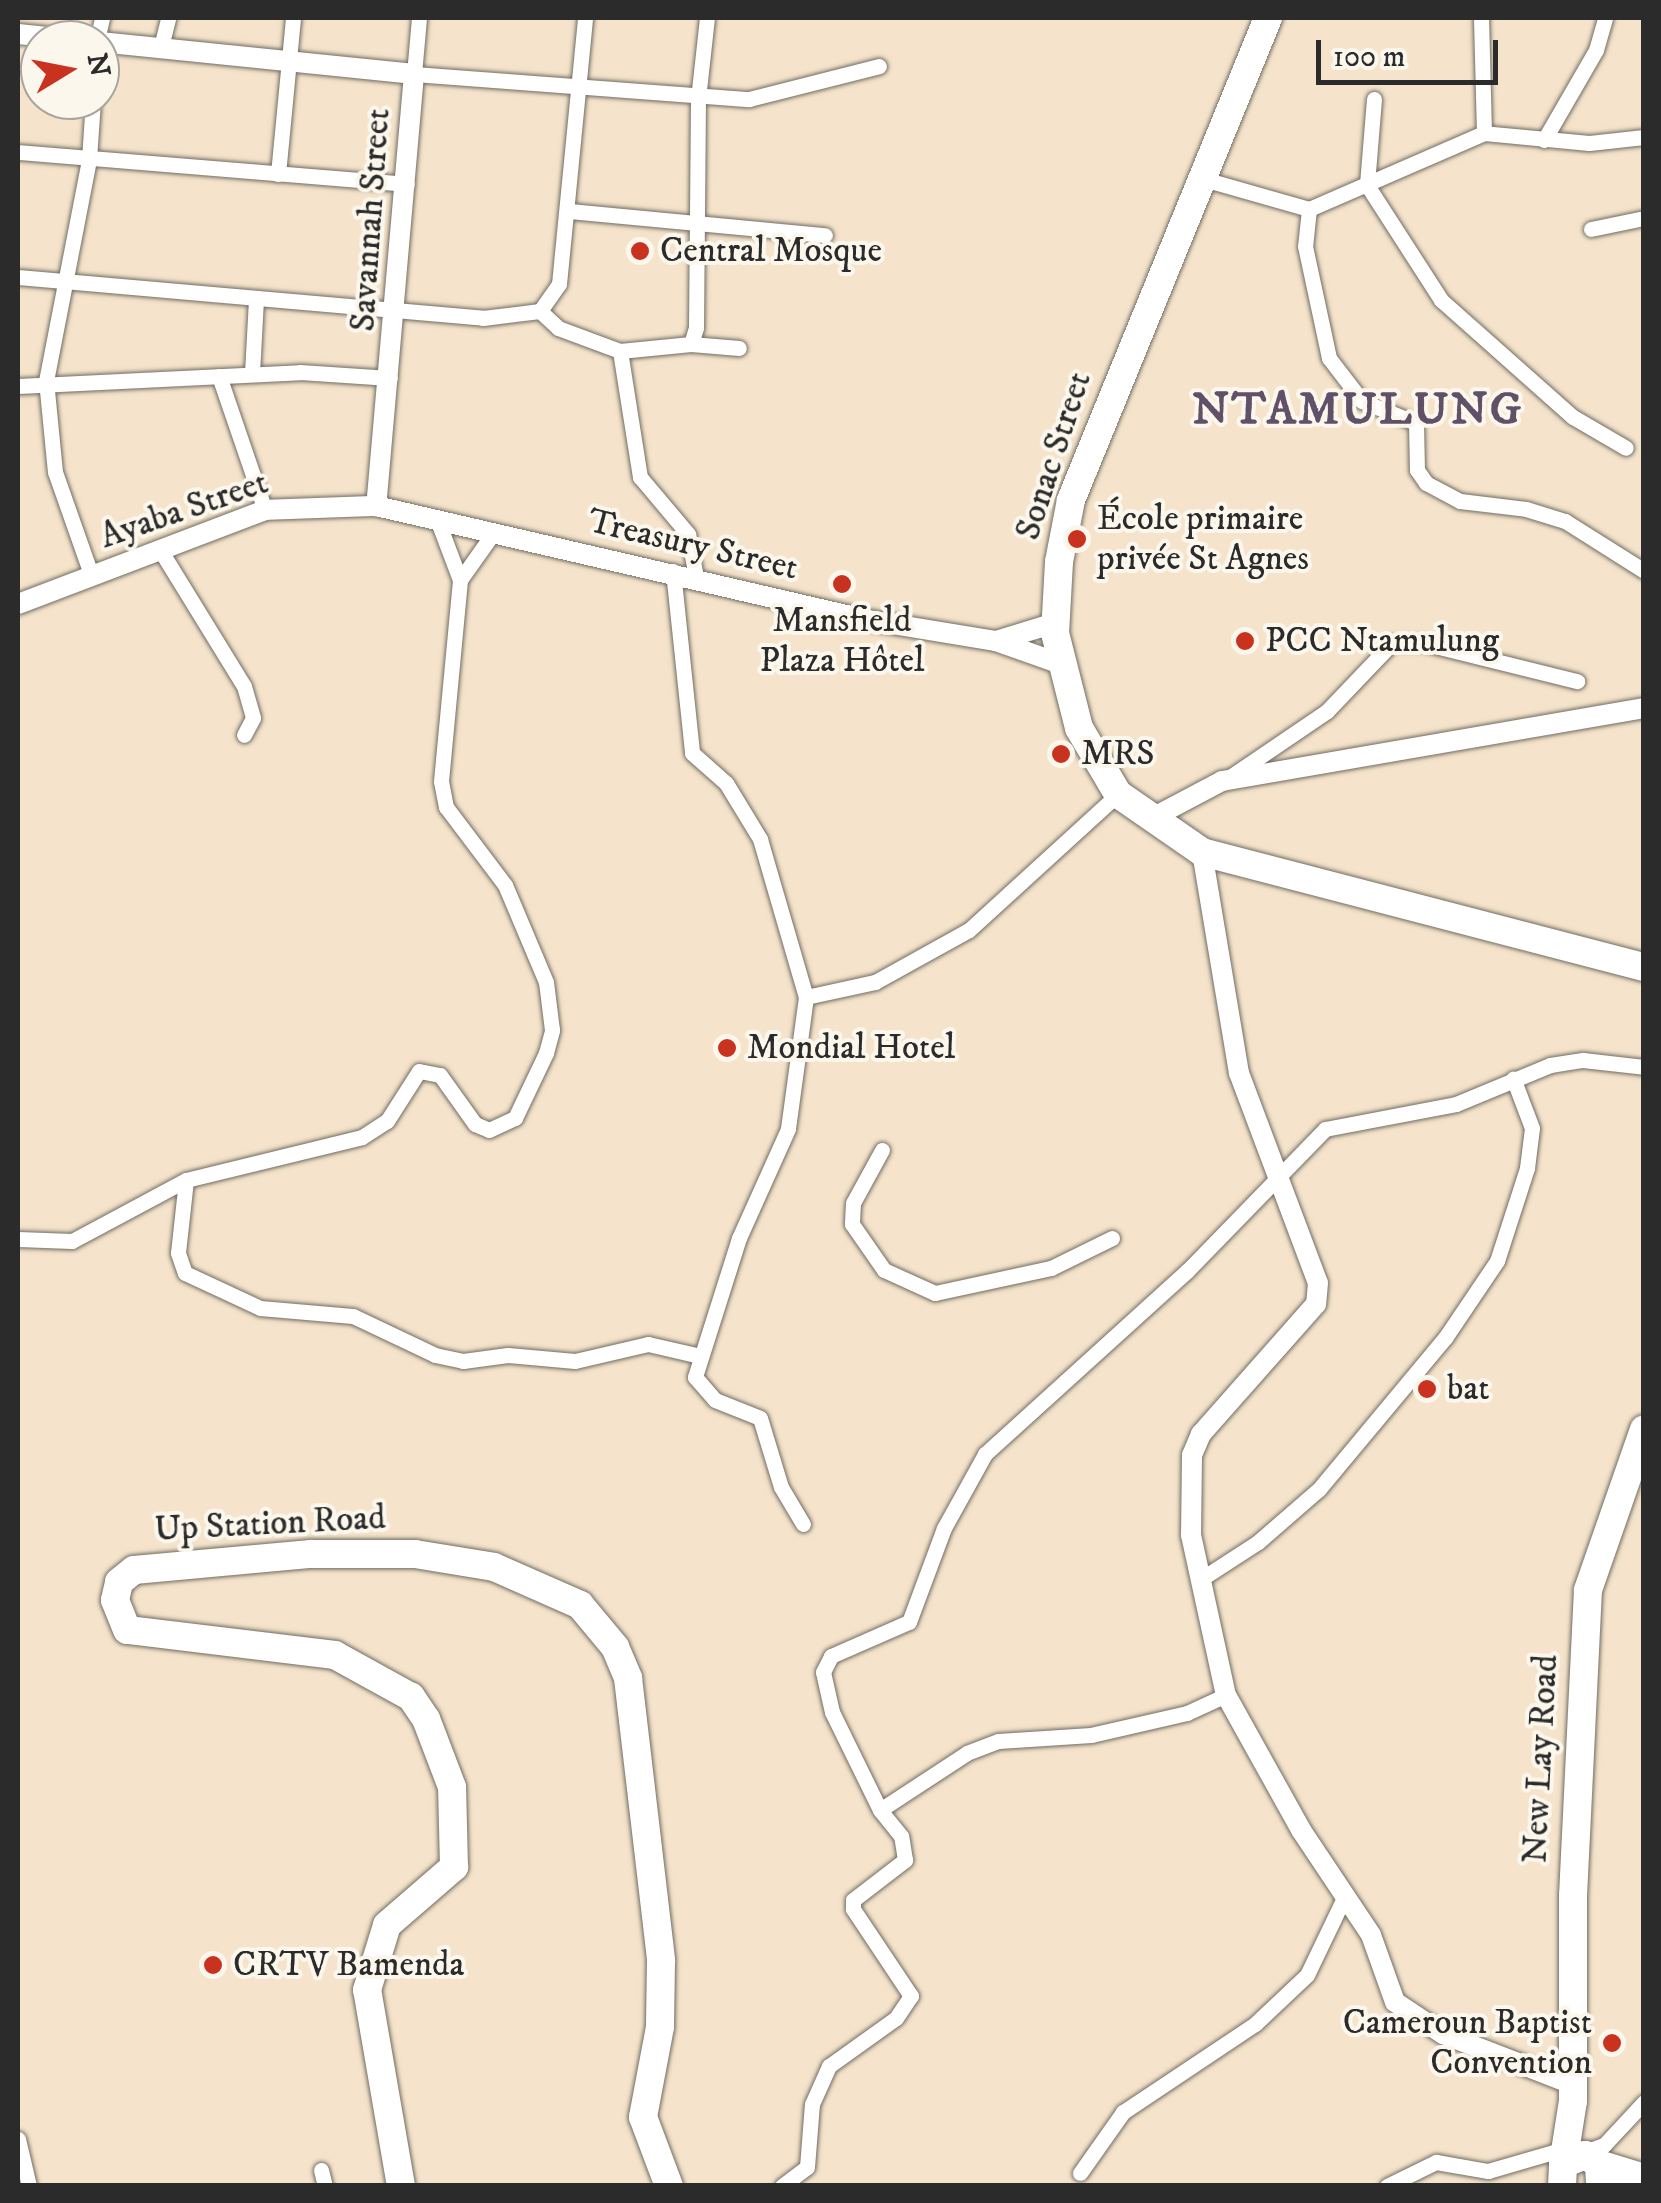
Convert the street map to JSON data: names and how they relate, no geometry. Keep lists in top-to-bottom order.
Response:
{
  "streets": {
    "highway": ["Sonac Street", "Up Station Road", "New Lay Road"],
    "street": ["Savannah Street", "Ayaba Street", "Treasury Street"]
  },
  "crossings": [
    ["Savannah Street", "Ayaba Street"],
    ["Savannah Street", "Treasury Street"],
    ["Sonac Street", "Treasury Street"],
    ["Ayaba Street", "Treasury Street"]
  ],
  "districts": ["NTAMULUNG"],
  "places": [
    "Central Mosque",
    "École primaire privée St Agnes",
    "Mansfield Plaza Hôtel",
    "PCC Ntamulung",
    "MRS",
    "Mondial Hotel",
    "bat",
    "CRTV Bamenda",
    "Cameroun Baptist Convention"
  ],
  "scale_bar": "100 m",
  "north": "right"
}
